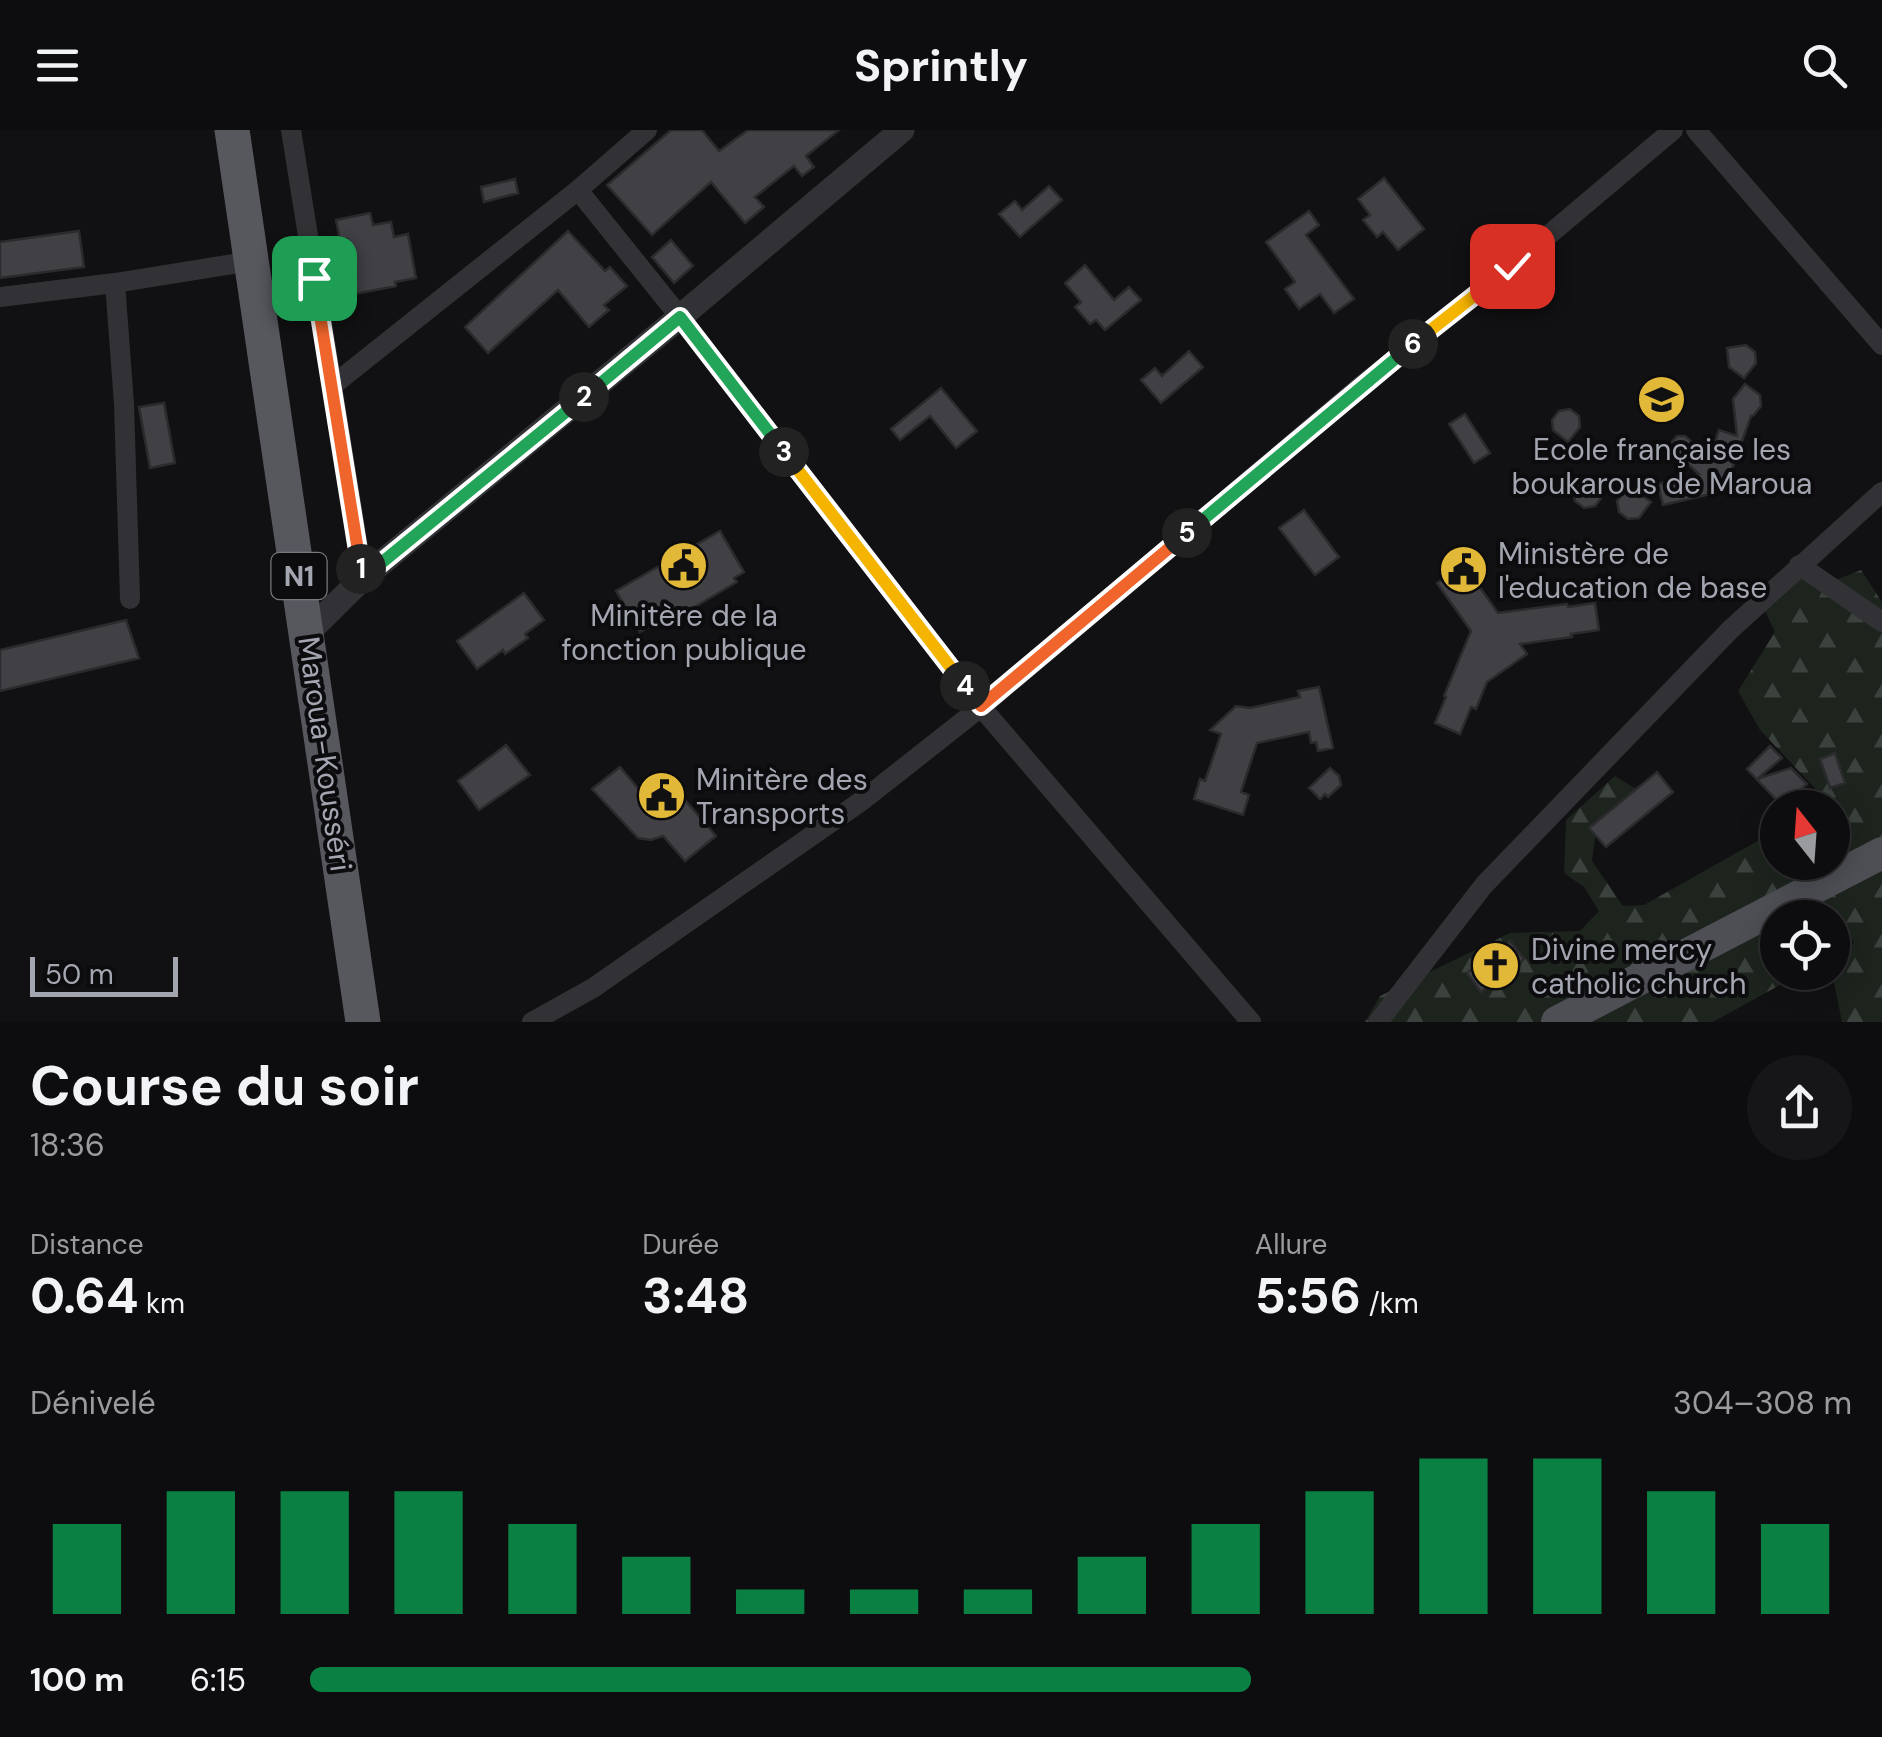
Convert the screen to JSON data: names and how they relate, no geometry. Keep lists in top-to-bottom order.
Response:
{
  "streets": {
    "highway": ["N1", "Maroua-Kousséri"]
  },
  "places": {
    "school or university": ["Ecole française les boukarous de Maroua"],
    "public building": ["Minitère de la fonction publique", "Ministère de l'education de base", "Minitère des Transports"],
    "church": ["Divine mercy catholic church"]
  },
  "scale_bar": "50 m",
  "north": "top",
  "page": {
    "header": "Sprintly",
    "pins": [
      "6",
      "2",
      "3",
      "5",
      "1",
      "4"
    ],
    "scale": "50 m",
    "heading": ["Course du soir", "18:36"],
    "stats": [
      ["Distance", "0.64 km"],
      ["Durée", "3:48"],
      ["Allure", "5:56 /km"]
    ],
    "chart": ["Dénivelé", "304–308 m"],
    "list": [
      {
        "name": "100 m",
        "note": "6:15"
      }
    ]
  }
}
